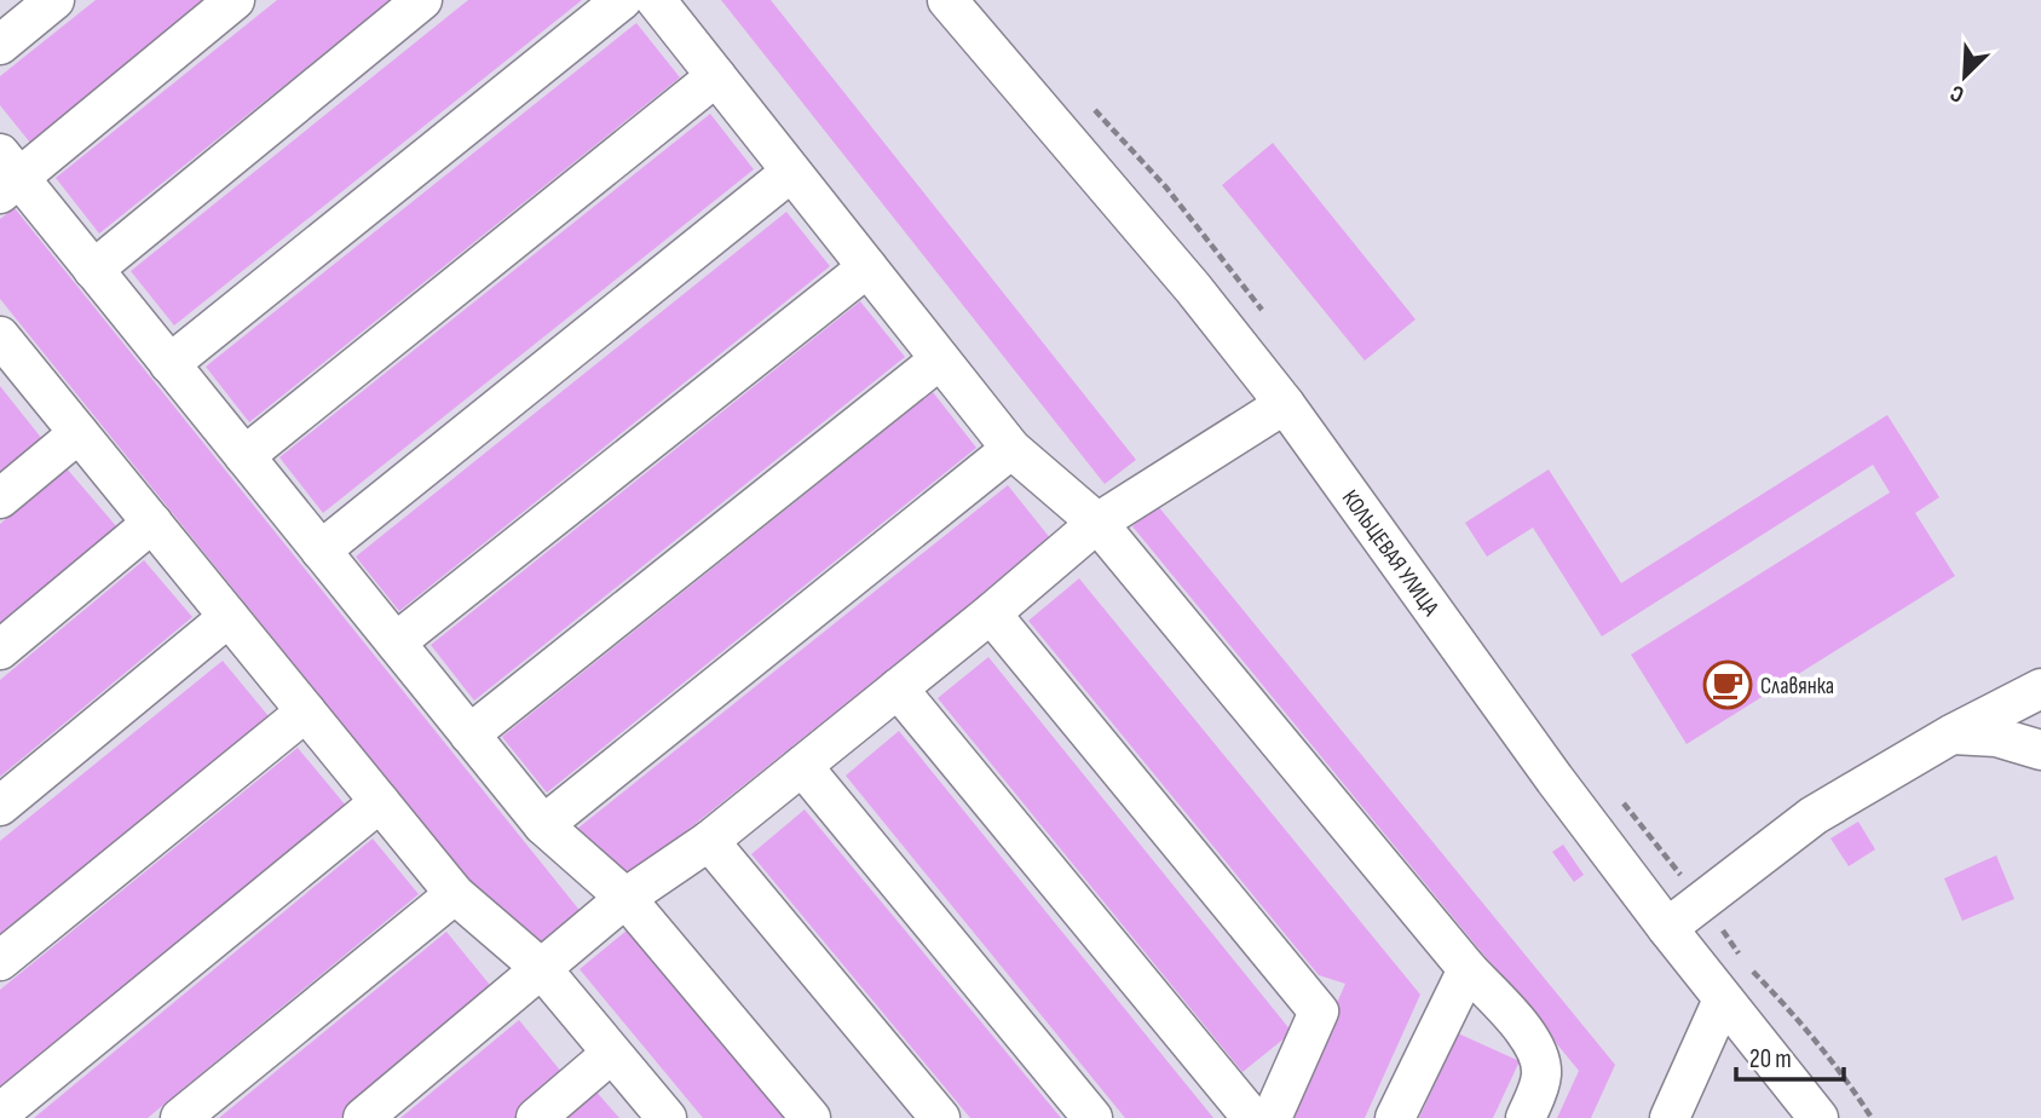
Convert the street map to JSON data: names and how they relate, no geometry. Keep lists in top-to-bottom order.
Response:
{
  "streets": {
    "street": ["КОЛЬЦЕВАЯ УЛИЦА"]
  },
  "places": {
    "cafe": ["Славянка"]
  },
  "scale_bar": "20 m",
  "north": "bottom left"
}
